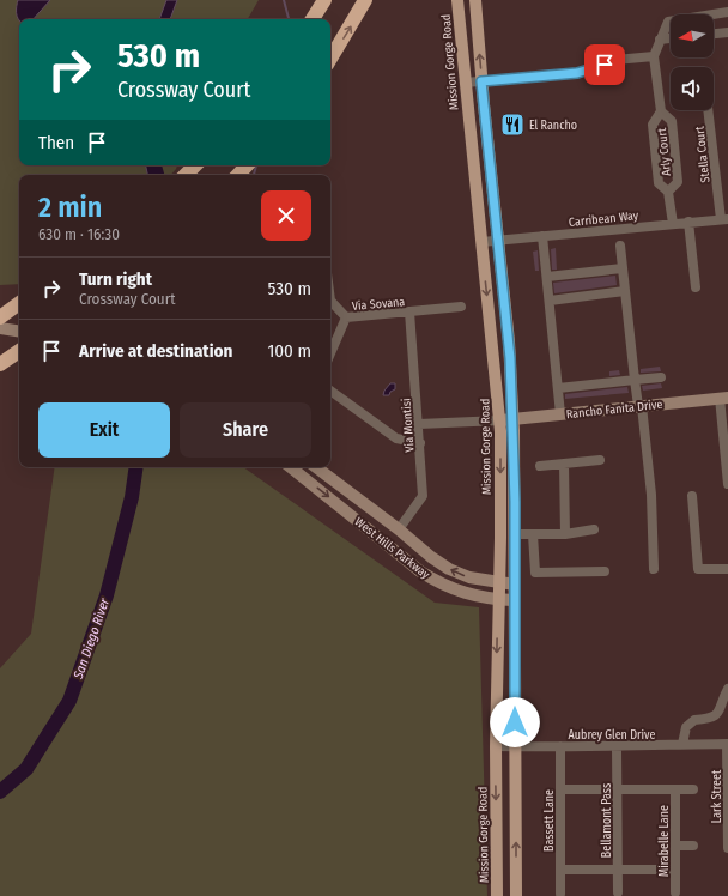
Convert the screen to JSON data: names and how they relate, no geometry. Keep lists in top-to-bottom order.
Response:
{
  "streets": {
    "main road": ["Mission Gorge Road", "Rancho Fanita Drive", "West Hills Parkway"],
    "street": [
      "Arly Court",
      "Stella Court",
      "Carribean Way",
      "Via Sovana",
      "Via Montisi",
      "Aubrey Glen Drive",
      "Lark Street",
      "Bassett Lane",
      "Bellamont Pass",
      "Mirabelle Lane"
    ]
  },
  "crossings": [
    ["Mission Gorge Road", "Carribean Way"],
    ["Mission Gorge Road", "Rancho Fanita Drive"],
    ["Mission Gorge Road", "West Hills Parkway"],
    ["Mission Gorge Road", "Aubrey Glen Drive"],
    ["Arly Court", "Carribean Way"],
    ["Stella Court", "Carribean Way"],
    ["Via Sovana", "Via Montisi"],
    ["Via Montisi", "West Hills Parkway"],
    ["Aubrey Glen Drive", "Lark Street"],
    ["Aubrey Glen Drive", "Bassett Lane"],
    ["Aubrey Glen Drive", "Bellamont Pass"]
  ],
  "water": ["San Diego River"],
  "places": {
    "restaurant": ["El Rancho"]
  },
  "north": "left",
  "page": {
    "turn": ["530 m", "Crossway Court"],
    "then": "Then",
    "heading": ["2 min", "630 m · 16:30"],
    "list": [
      {
        "name": "Turn right",
        "note": "Crossway Court",
        "value": "530 m"
      },
      {
        "name": "Arrive at destination",
        "value": "100 m"
      }
    ],
    "buttons": ["Exit", "Share"]
  }
}
